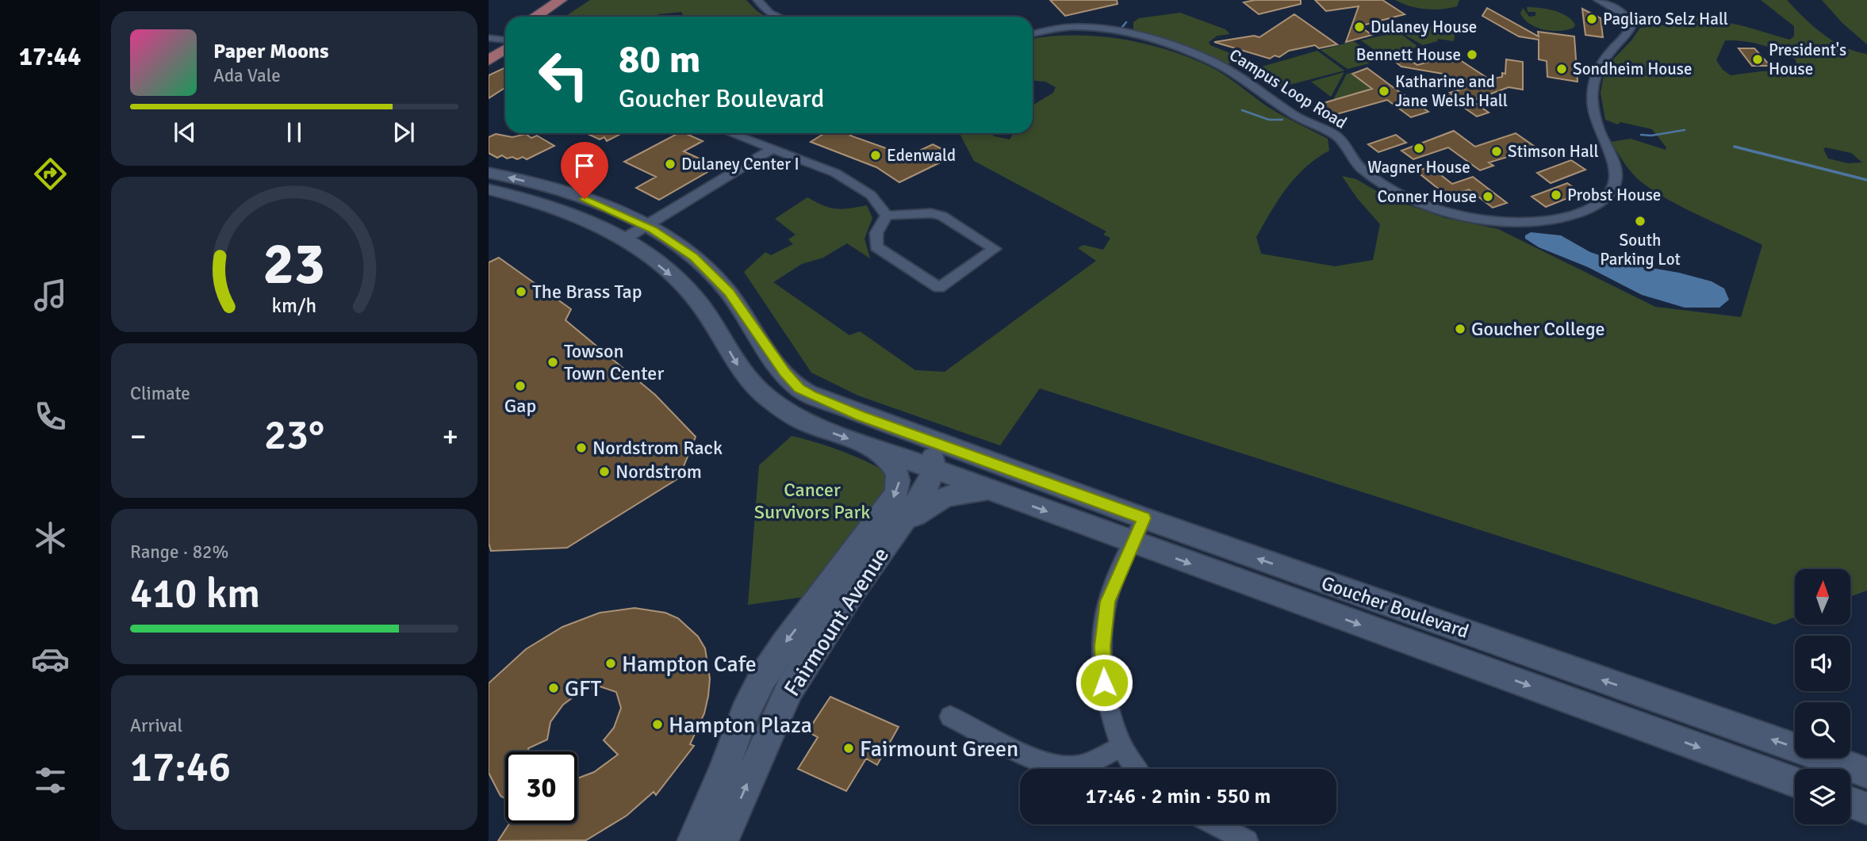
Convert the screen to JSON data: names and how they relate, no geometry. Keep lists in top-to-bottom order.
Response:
{
  "streets": {
    "main road": ["Goucher Boulevard", "Fairmount Avenue"],
    "street": ["Campus Loop Road"]
  },
  "crossings": [
    ["Goucher Boulevard", "Fairmount Avenue"]
  ],
  "parks": ["Cancer Survivors Park"],
  "places": [
    "Pagliaro Selz Hall",
    "Dulaney House",
    "Bennett House",
    "President's House",
    "Sondheim House",
    "Katharine and Jane Welsh Hall",
    "Wagner House",
    "Stimson Hall",
    "Edenwald",
    "Dulaney Center I",
    "Probst House",
    "Conner House",
    "South Parking Lot",
    "The Brass Tap",
    "Goucher College",
    "Towson Town Center",
    "Gap",
    "Nordstrom Rack",
    "Nordstrom",
    "Hampton Cafe",
    "GFT",
    "Hampton Plaza",
    "Fairmount Green"
  ],
  "north": "top",
  "page": {
    "tabs": "17:44",
    "turn": ["80 m", "Goucher Boulevard"],
    "song": ["Paper Moons", "Ada Vale"],
    "tile": [
      "Climate",
      ["Range · 82%", "410 km"],
      ["Arrival", "17:46"]
    ],
    "heat": ["−", "23°", "+"],
    "limit": "30",
    "trip": "17:46 · 2 min · 550 m",
    "gauge": ["23", "km/h"]
  }
}
